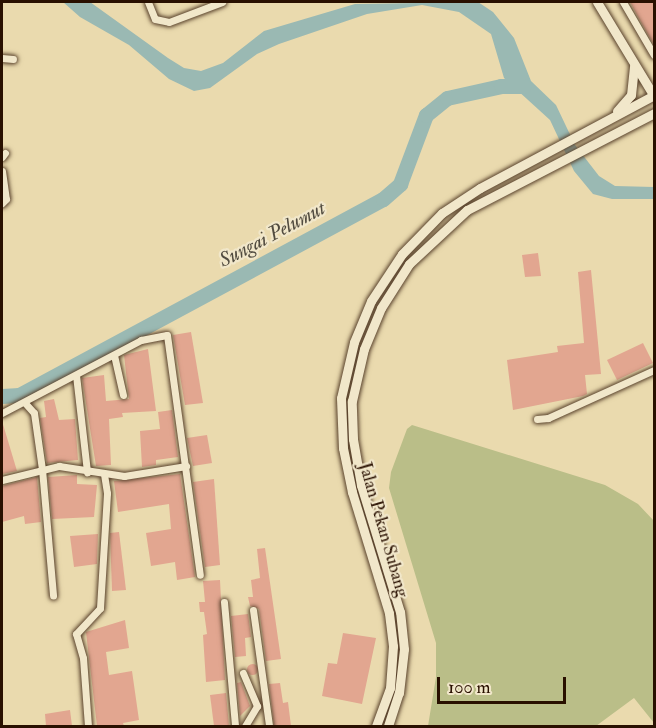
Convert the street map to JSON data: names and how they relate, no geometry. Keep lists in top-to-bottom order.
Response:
{
  "streets": {
    "main road": ["Jalan Pekan Subang"]
  },
  "water": ["Sungai Pelumut"],
  "scale_bar": "100 m"
}
